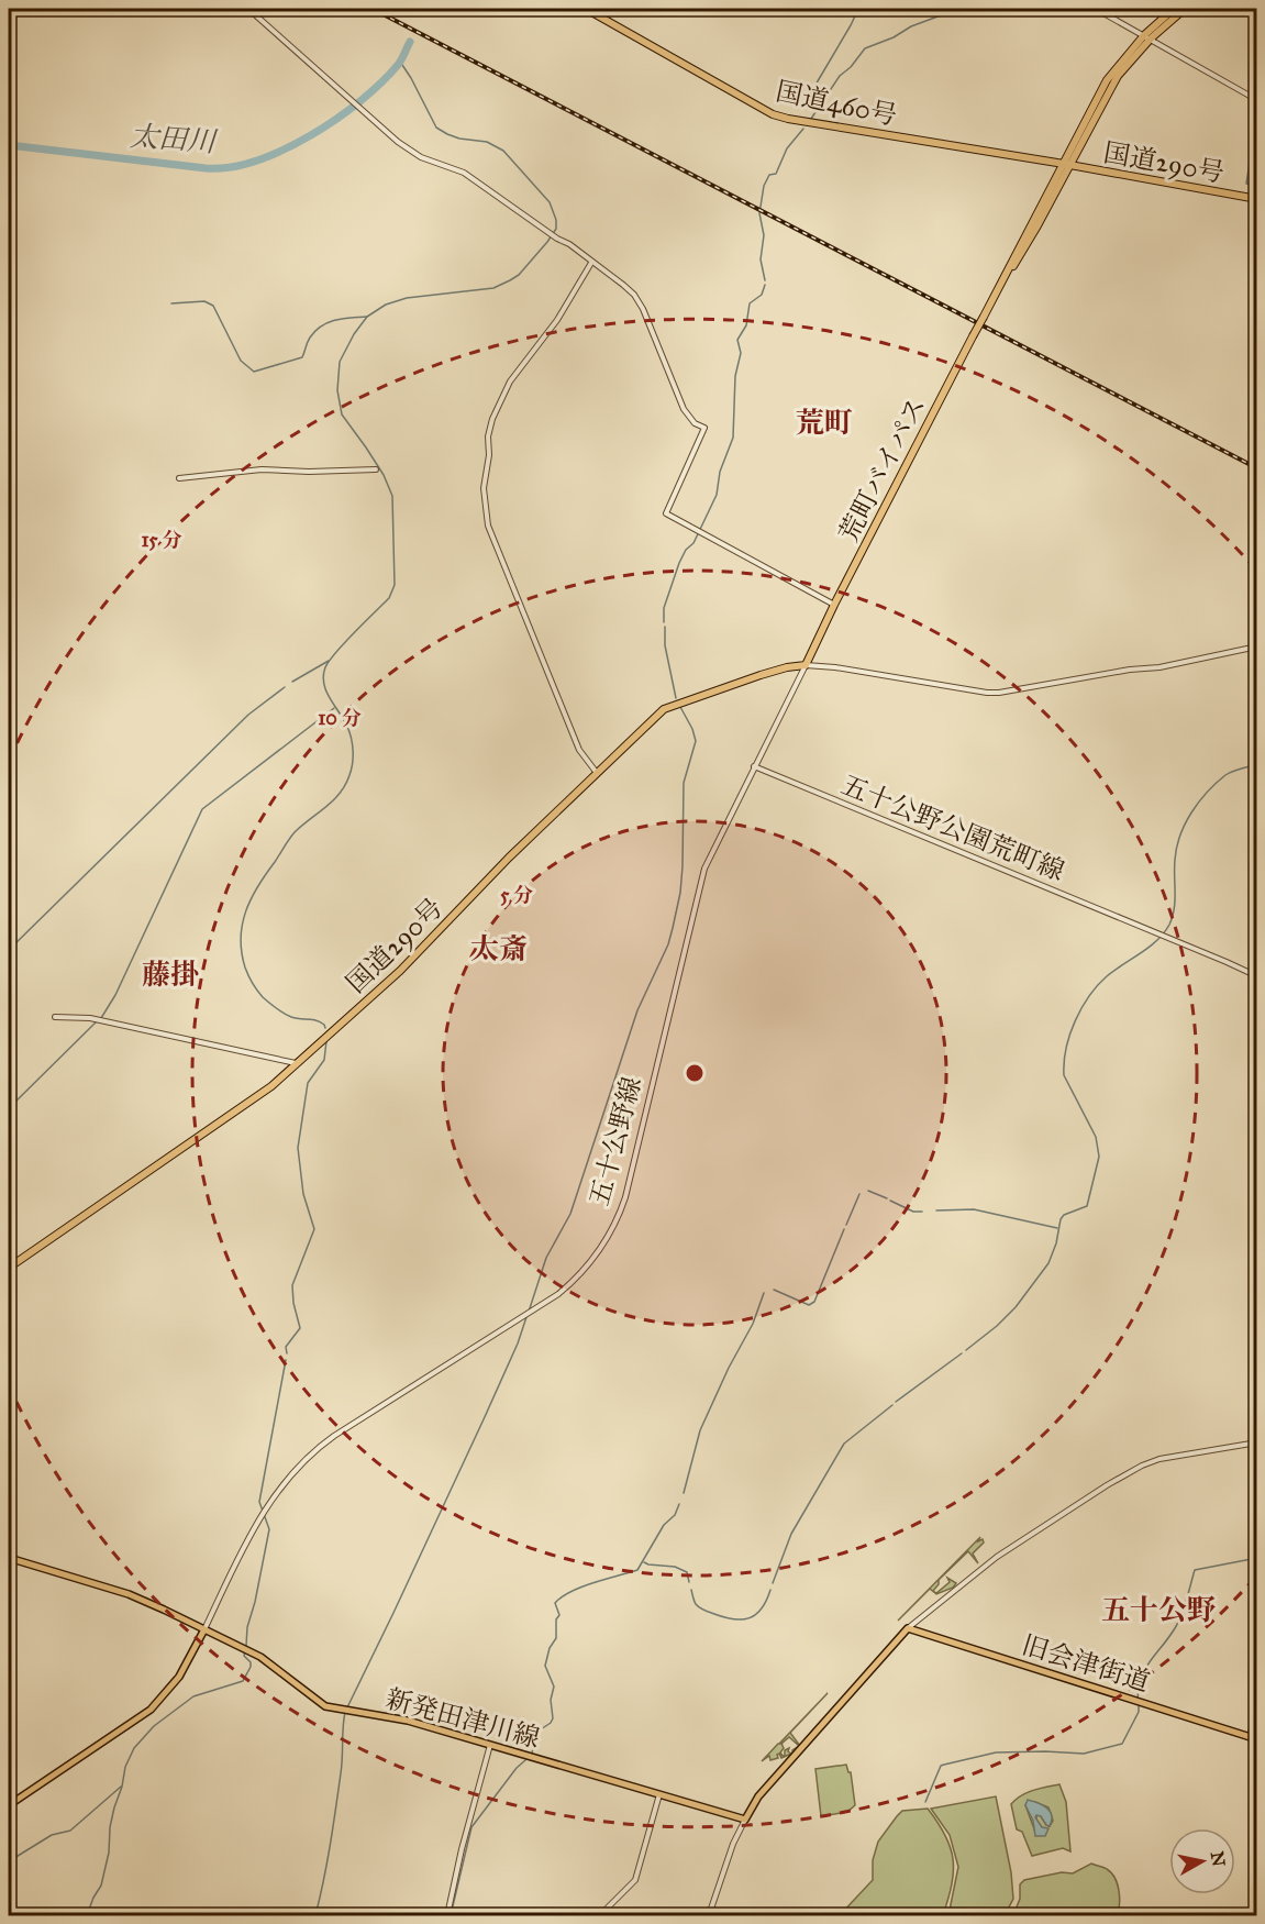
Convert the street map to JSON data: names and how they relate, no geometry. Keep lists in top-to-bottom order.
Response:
{
  "streets": {
    "highway": ["国道460号", "国道290号", "荒町バイパス"],
    "main road": ["旧会津街道", "新発田津川線"],
    "street": ["五十公野公園荒町線", "五十公野線"]
  },
  "crossings": [
    ["国道460号", "国道290号"],
    ["国道460号", "荒町バイパス"],
    ["国道290号", "荒町バイパス"],
    ["国道290号", "五十公野線"],
    ["荒町バイパス", "五十公野線"],
    ["五十公野公園荒町線", "五十公野線"],
    ["五十公野線", "新発田津川線"]
  ],
  "districts": [
    "荒町",
    "太斎",
    "藤掛",
    "五十公野"
  ],
  "water": ["太田川"],
  "north": "right",
  "rings": ["15 分", "10 分", "5 分"]
}
